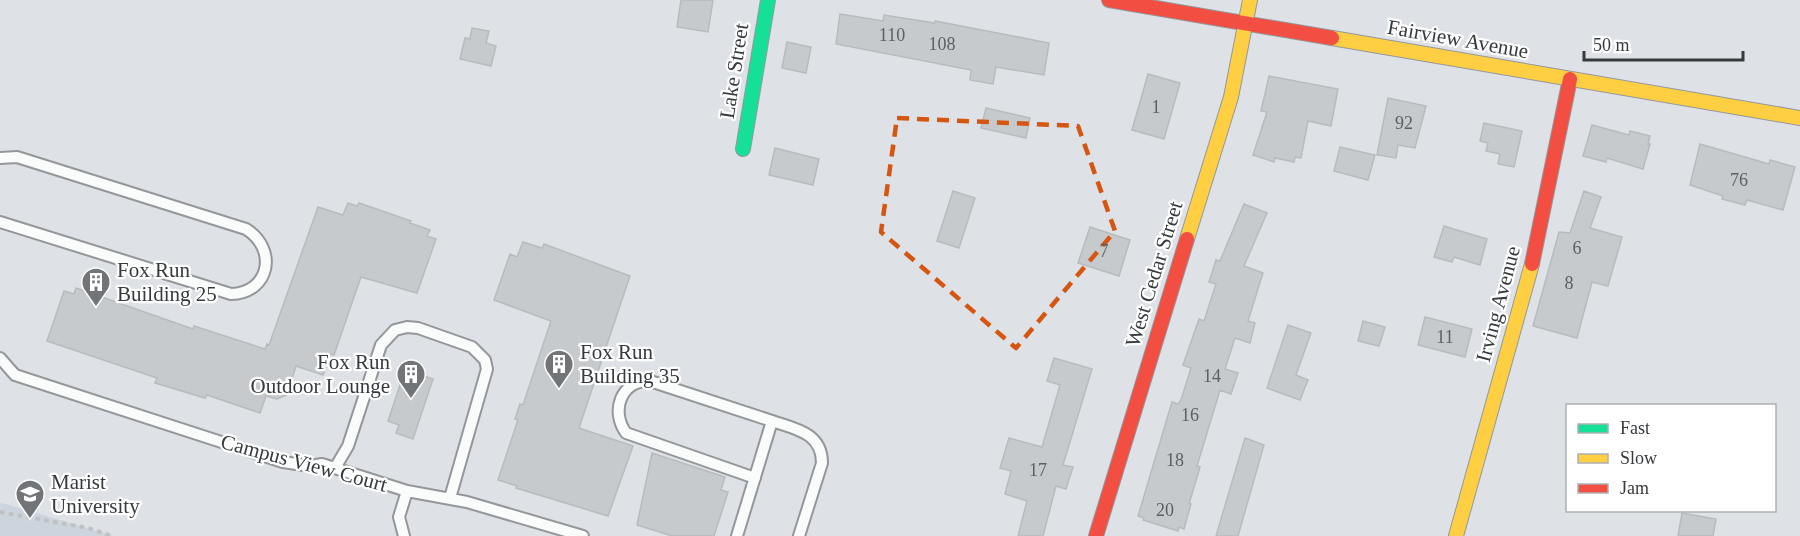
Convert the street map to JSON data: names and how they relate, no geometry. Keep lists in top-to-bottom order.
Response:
{
  "streets": {
    "street": [
      "Fairview Avenue",
      "Lake Street",
      "West Cedar Street",
      "Irving Avenue"
    ],
    "lane": ["Campus View Court"]
  },
  "crossings": [
    ["Fairview Avenue", "West Cedar Street"],
    ["Fairview Avenue", "Irving Avenue"]
  ],
  "places": {
    "building": ["Fox Run Building 25", "Fox Run Building 35", "Fox Run Outdoor Lounge"],
    "school or university": ["Marist University"]
  },
  "house_numbers": [
    "110",
    "108",
    "1",
    "92",
    "76",
    "6",
    "7",
    "8",
    "11",
    "14",
    "16",
    "18",
    "17",
    "20"
  ],
  "legend": ["Fast", "Slow", "Jam"],
  "scale_bar": "50 m"
}
